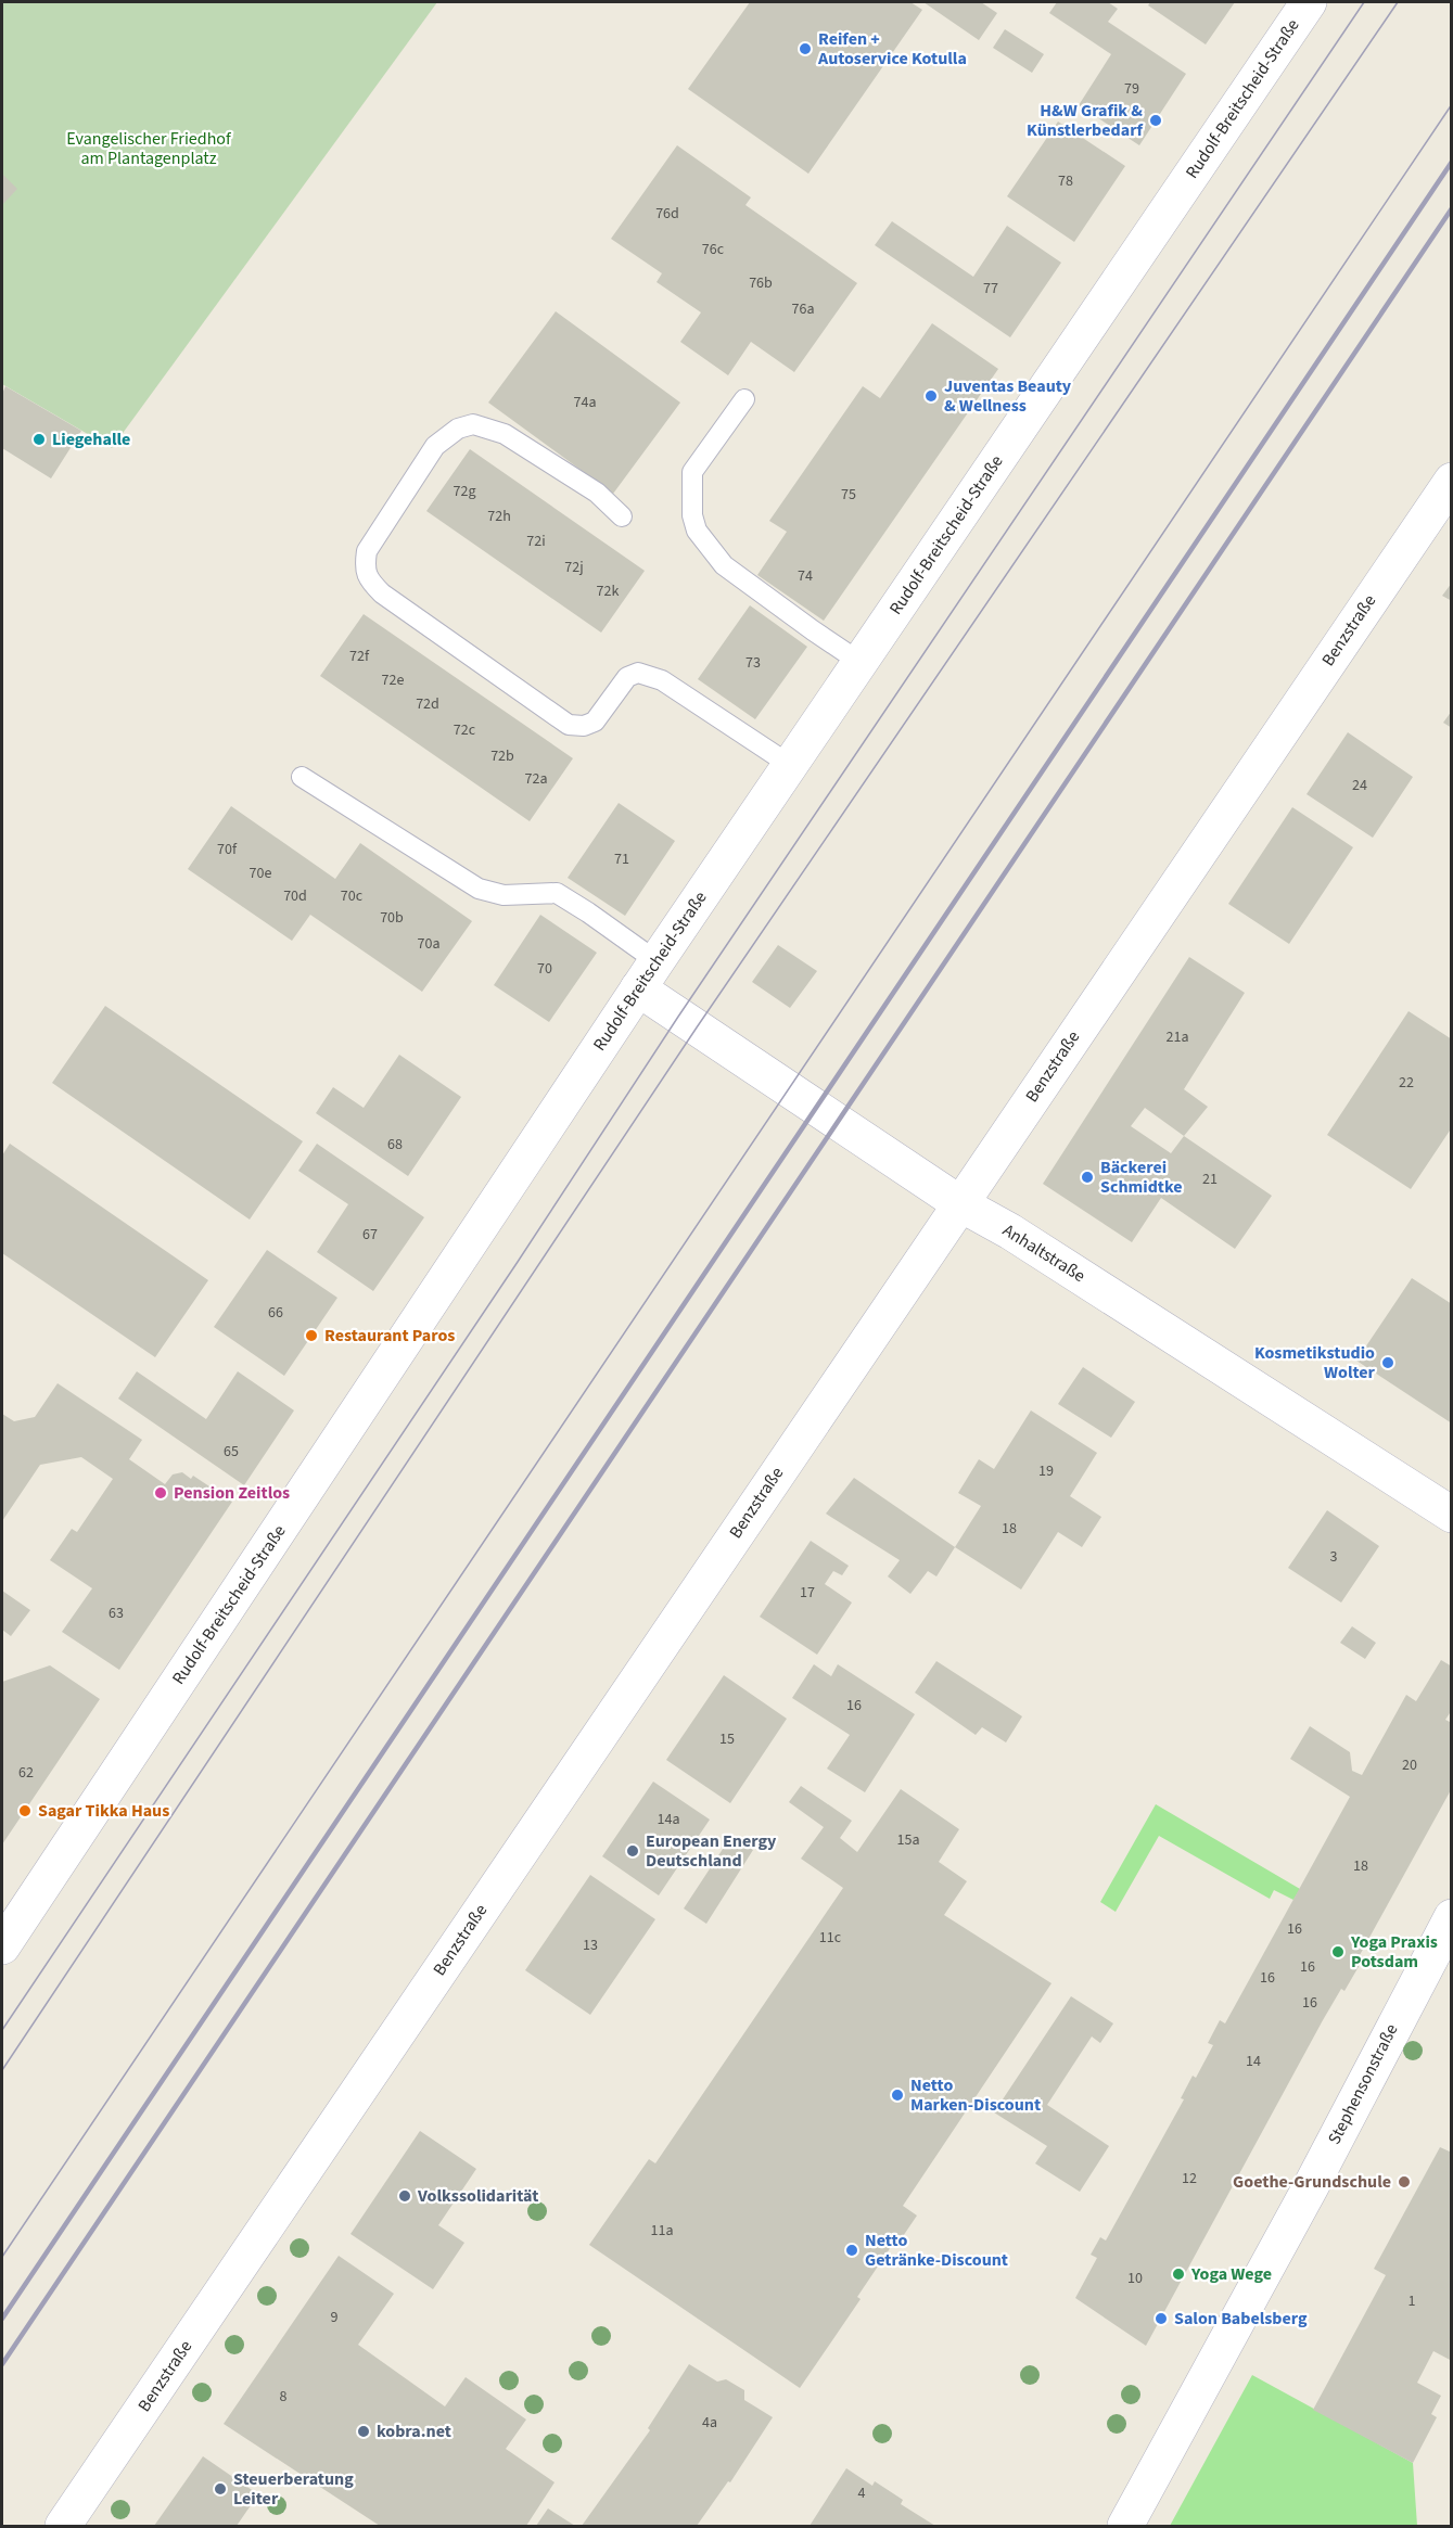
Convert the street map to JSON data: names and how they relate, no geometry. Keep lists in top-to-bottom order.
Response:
{
  "streets": {
    "street": [
      "Rudolf-Breitscheid-Straße",
      "Benzstraße",
      "Anhaltstraße",
      "Stephensonstraße"
    ]
  },
  "crossings": [
    ["Rudolf-Breitscheid-Straße", "Anhaltstraße"],
    ["Benzstraße", "Anhaltstraße"]
  ],
  "parks": ["Evangelischer Friedhof am Plantagenplatz"],
  "places": [
    "Reifen + Autoservice Kotulla",
    "H&W Grafik & Künstlerbedarf",
    "Juventas Beauty & Wellness",
    "Liegehalle",
    "Bäckerei Schmidtke",
    "Restaurant Paros",
    "Kosmetikstudio Wolter",
    "Pension Zeitlos",
    "Sagar Tikka Haus",
    "European Energy Deutschland",
    "Yoga Praxis Potsdam",
    "Netto Marken-Discount",
    "Goethe-Grundschule",
    "Volkssolidarität",
    "Netto Getränke-Discount",
    "Yoga Wege",
    "Salon Babelsberg",
    "kobra.net",
    "Steuerberatung Leiter"
  ],
  "house_numbers": [
    "79",
    "78",
    "76d",
    "76c",
    "76b",
    "77",
    "76a",
    "74a",
    "72g",
    "75",
    "72h",
    "72i",
    "72j",
    "74",
    "72k",
    "72f",
    "73",
    "72e",
    "72d",
    "72c",
    "72b",
    "72a",
    "24",
    "70f",
    "71",
    "70e",
    "70d",
    "70c",
    "70b",
    "70a",
    "70",
    "21a",
    "22",
    "68",
    "21",
    "67",
    "66",
    "65",
    "19",
    "18",
    "3",
    "17",
    "63",
    "16",
    "15",
    "20",
    "62",
    "14a",
    "15a",
    "18",
    "16",
    "11c",
    "13",
    "16",
    "16",
    "16",
    "14",
    "12",
    "11a",
    "10",
    "1",
    "9",
    "8",
    "4a",
    "4"
  ]
}
